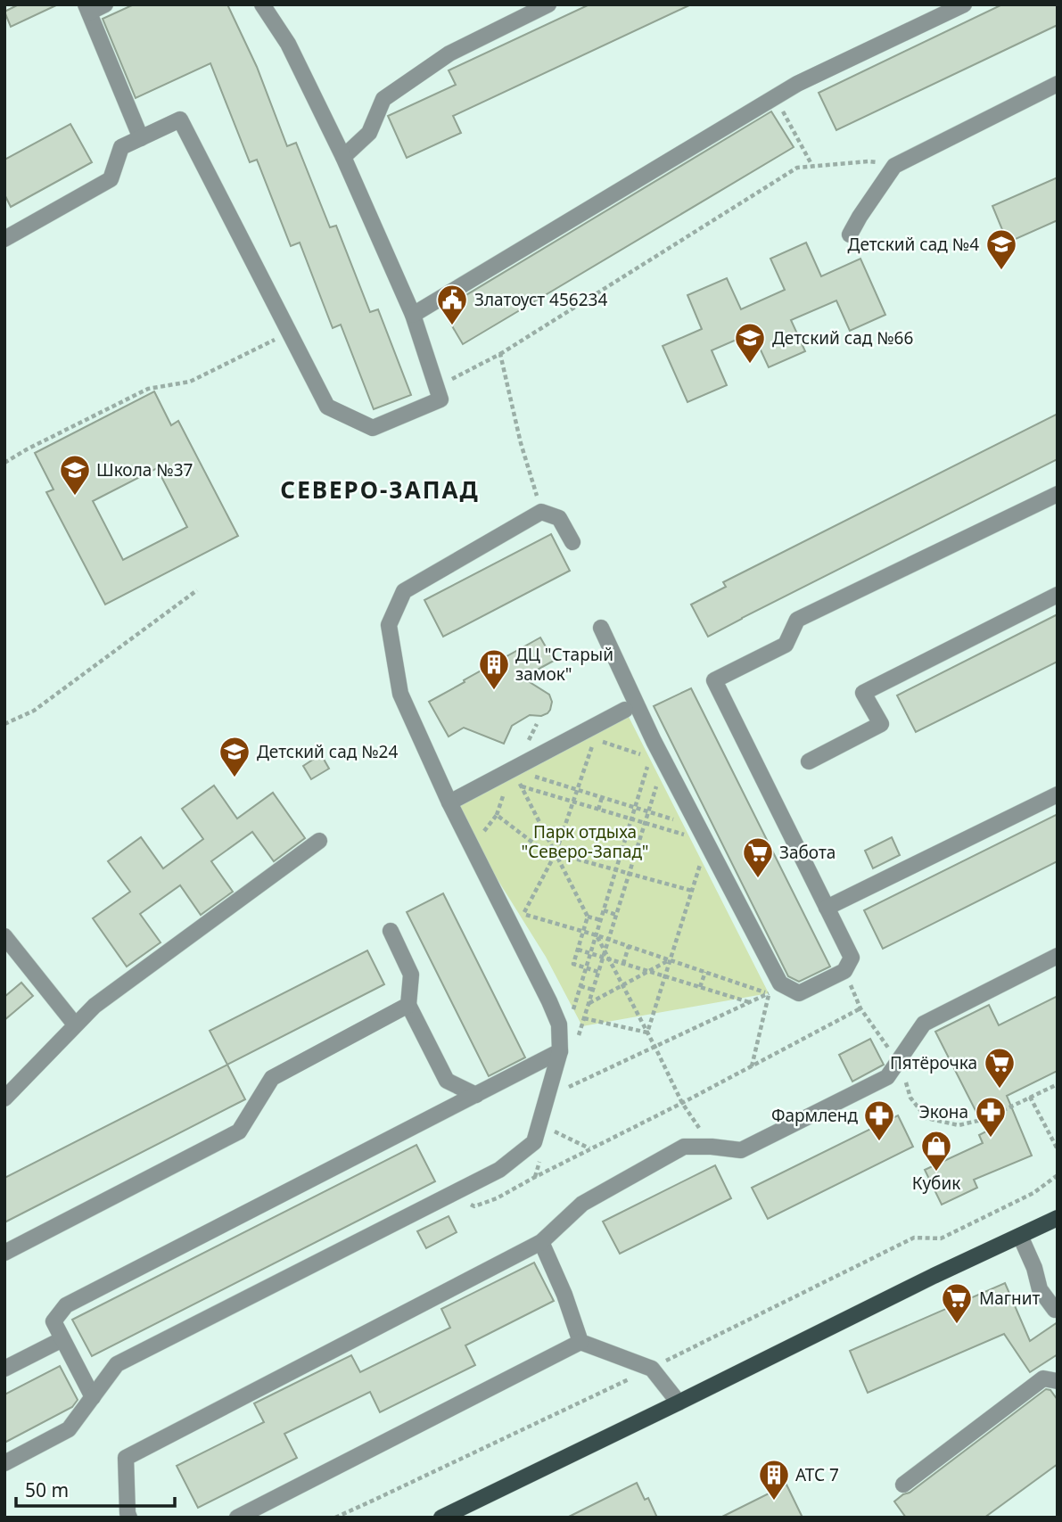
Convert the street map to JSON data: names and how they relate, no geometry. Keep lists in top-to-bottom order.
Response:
{
  "districts": ["СЕВЕРО-ЗАПАД"],
  "parks": ["Парк отдыха \"Северо-Запад\""],
  "places": {
    "school or university": [
      "Детский сад №4",
      "Детский сад №66",
      "Школа №37",
      "Детский сад №24"
    ],
    "public building": ["Златоуст 456234"],
    "building": ["ДЦ \"Старый замок\"", "АТС 7"],
    "supermarket": ["Забота", "Пятёрочка", "Магнит"],
    "pharmacy": ["Экона", "Фармленд"],
    "shop": ["Кубик"]
  },
  "scale_bar": "50 m"
}
